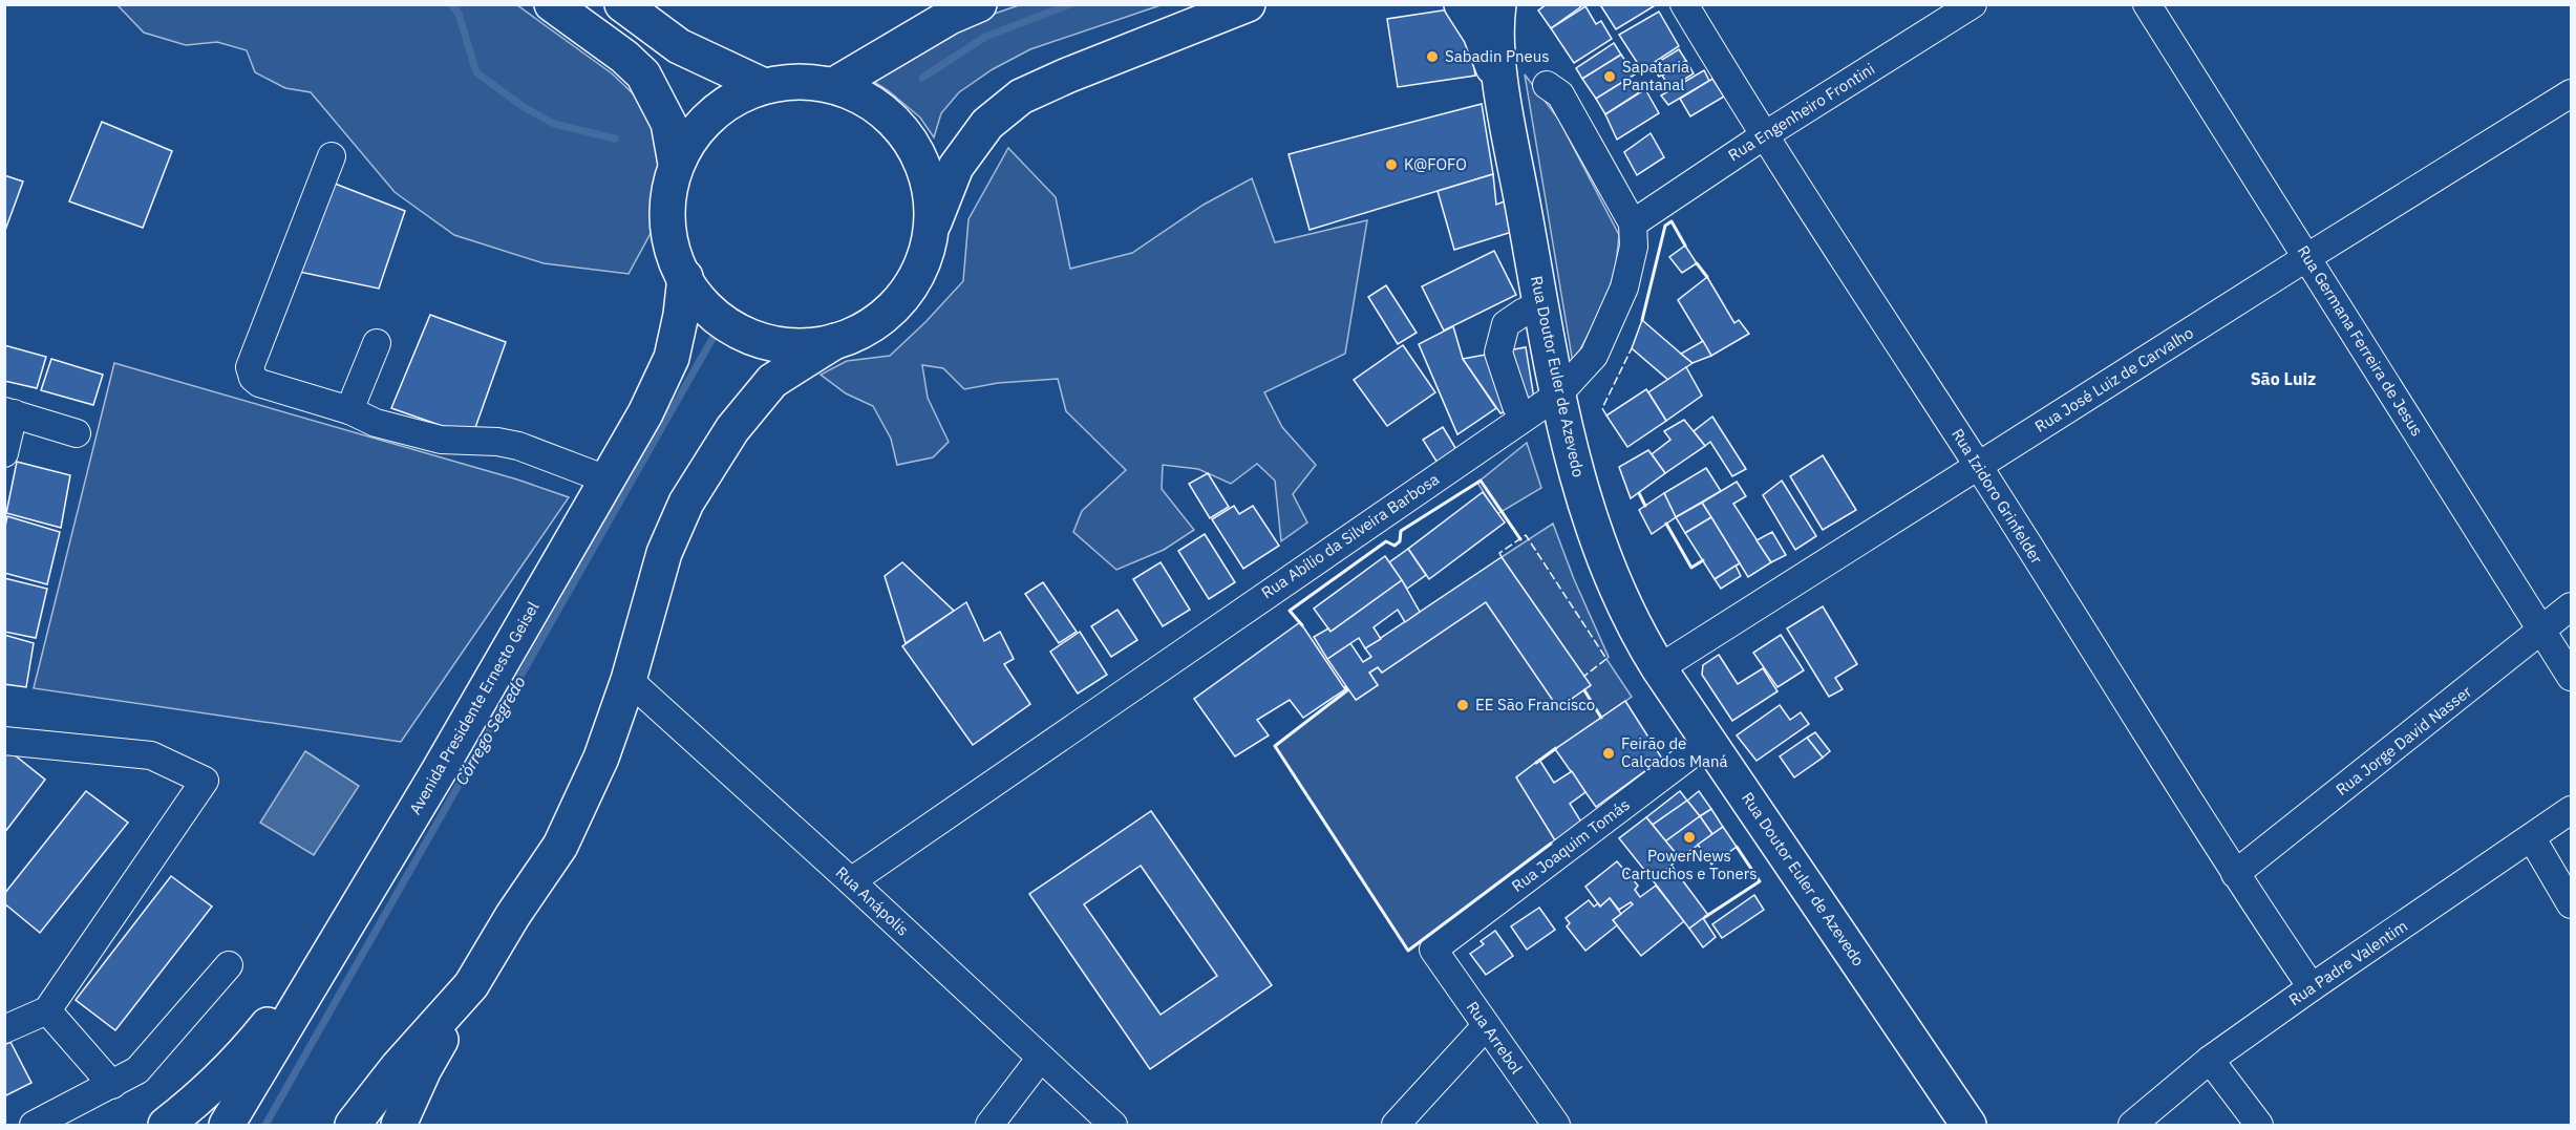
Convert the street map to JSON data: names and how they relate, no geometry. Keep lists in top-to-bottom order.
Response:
{
  "streets": {
    "main road": ["Rua Doutor Euler de Azevedo", "Avenida Presidente Ernesto Geisel"],
    "street": [
      "Rua Engenheiro Frontini",
      "Rua Germana Ferreira de Jesus",
      "Rua José Luiz de Carvalho",
      "Rua Izidoro Grinfelder",
      "Rua Abílio da Silveira Barbosa",
      "Rua Jorge David Nasser",
      "Rua Joaquim Tomás",
      "Rua Anápolis",
      "Rua Padre Valentim",
      "Rua Arrebol"
    ]
  },
  "crossings": [
    ["Rua Engenheiro Frontini", "Rua Izidoro Grinfelder"],
    ["Rua Engenheiro Frontini", "Rua Abílio da Silveira Barbosa"],
    ["Rua Germana Ferreira de Jesus", "Rua José Luiz de Carvalho"],
    ["Rua Germana Ferreira de Jesus", "Rua Jorge David Nasser"],
    ["Rua Doutor Euler de Azevedo", "Rua José Luiz de Carvalho"],
    ["Rua Doutor Euler de Azevedo", "Rua Abílio da Silveira Barbosa"],
    ["Rua Doutor Euler de Azevedo", "Rua Joaquim Tomás"],
    ["Rua José Luiz de Carvalho", "Rua Izidoro Grinfelder"],
    ["Rua Izidoro Grinfelder", "Rua Jorge David Nasser"],
    ["Rua Izidoro Grinfelder", "Rua Padre Valentim"],
    ["Rua Abílio da Silveira Barbosa", "Rua Anápolis"],
    ["Rua Joaquim Tomás", "Rua Arrebol"]
  ],
  "districts": ["São Luiz"],
  "water": ["Córrego Segredo"],
  "places": [
    "Sabadin Pneus",
    "Sapataria Pantanal",
    "K@FOFO",
    "EE São Francisco",
    "Feirão de Calçados Maná",
    "PowerNews Cartuchos e Toners"
  ]
}
